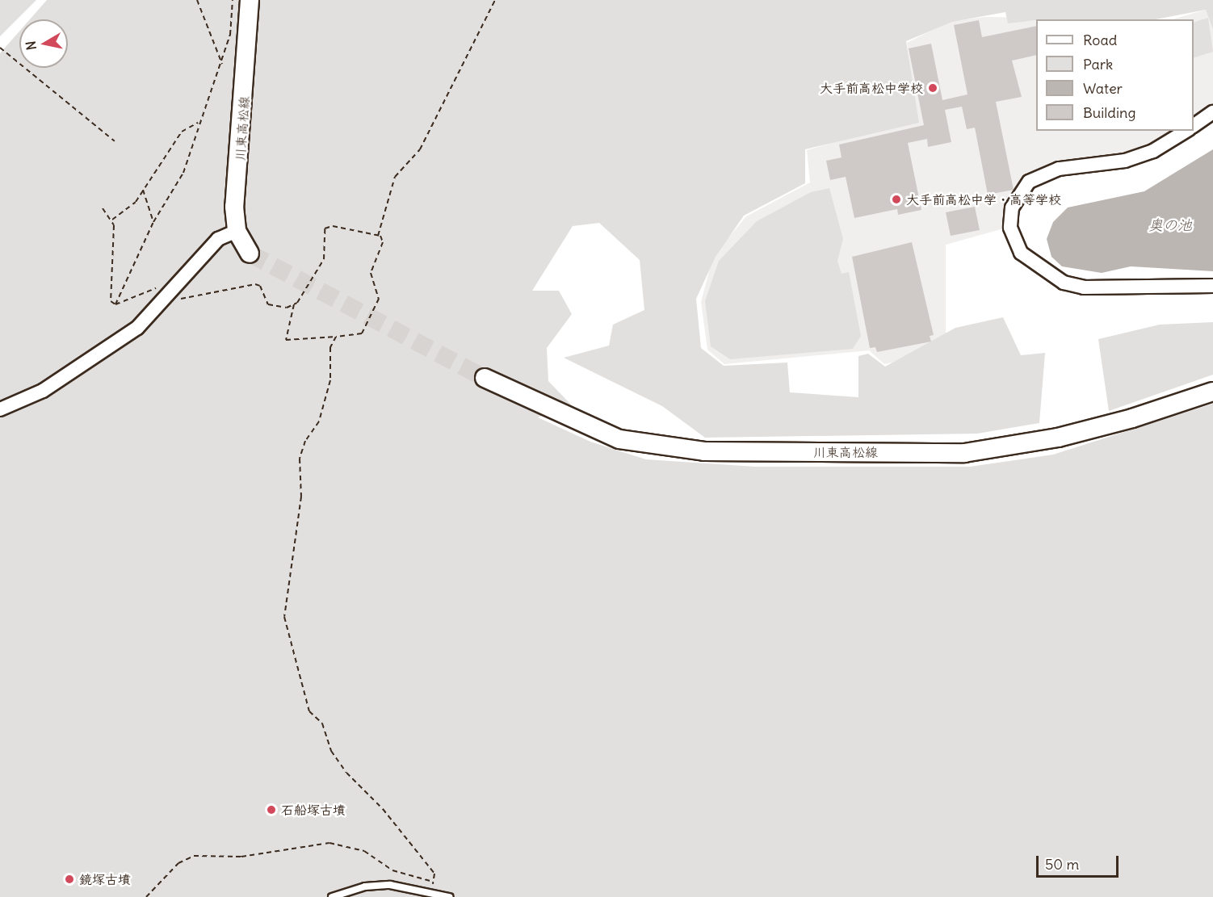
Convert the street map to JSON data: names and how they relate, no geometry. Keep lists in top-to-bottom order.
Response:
{
  "streets": {
    "main road": ["川東高松線"]
  },
  "water": ["奥の池"],
  "places": [
    "大手前高松中学校",
    "大手前高松中学・高等学校",
    "石船塚古墳",
    "鏡塚古墳"
  ],
  "legend": [
    "Road",
    "Park",
    "Water",
    "Building"
  ],
  "scale_bar": "50 m",
  "north": "left"
}
